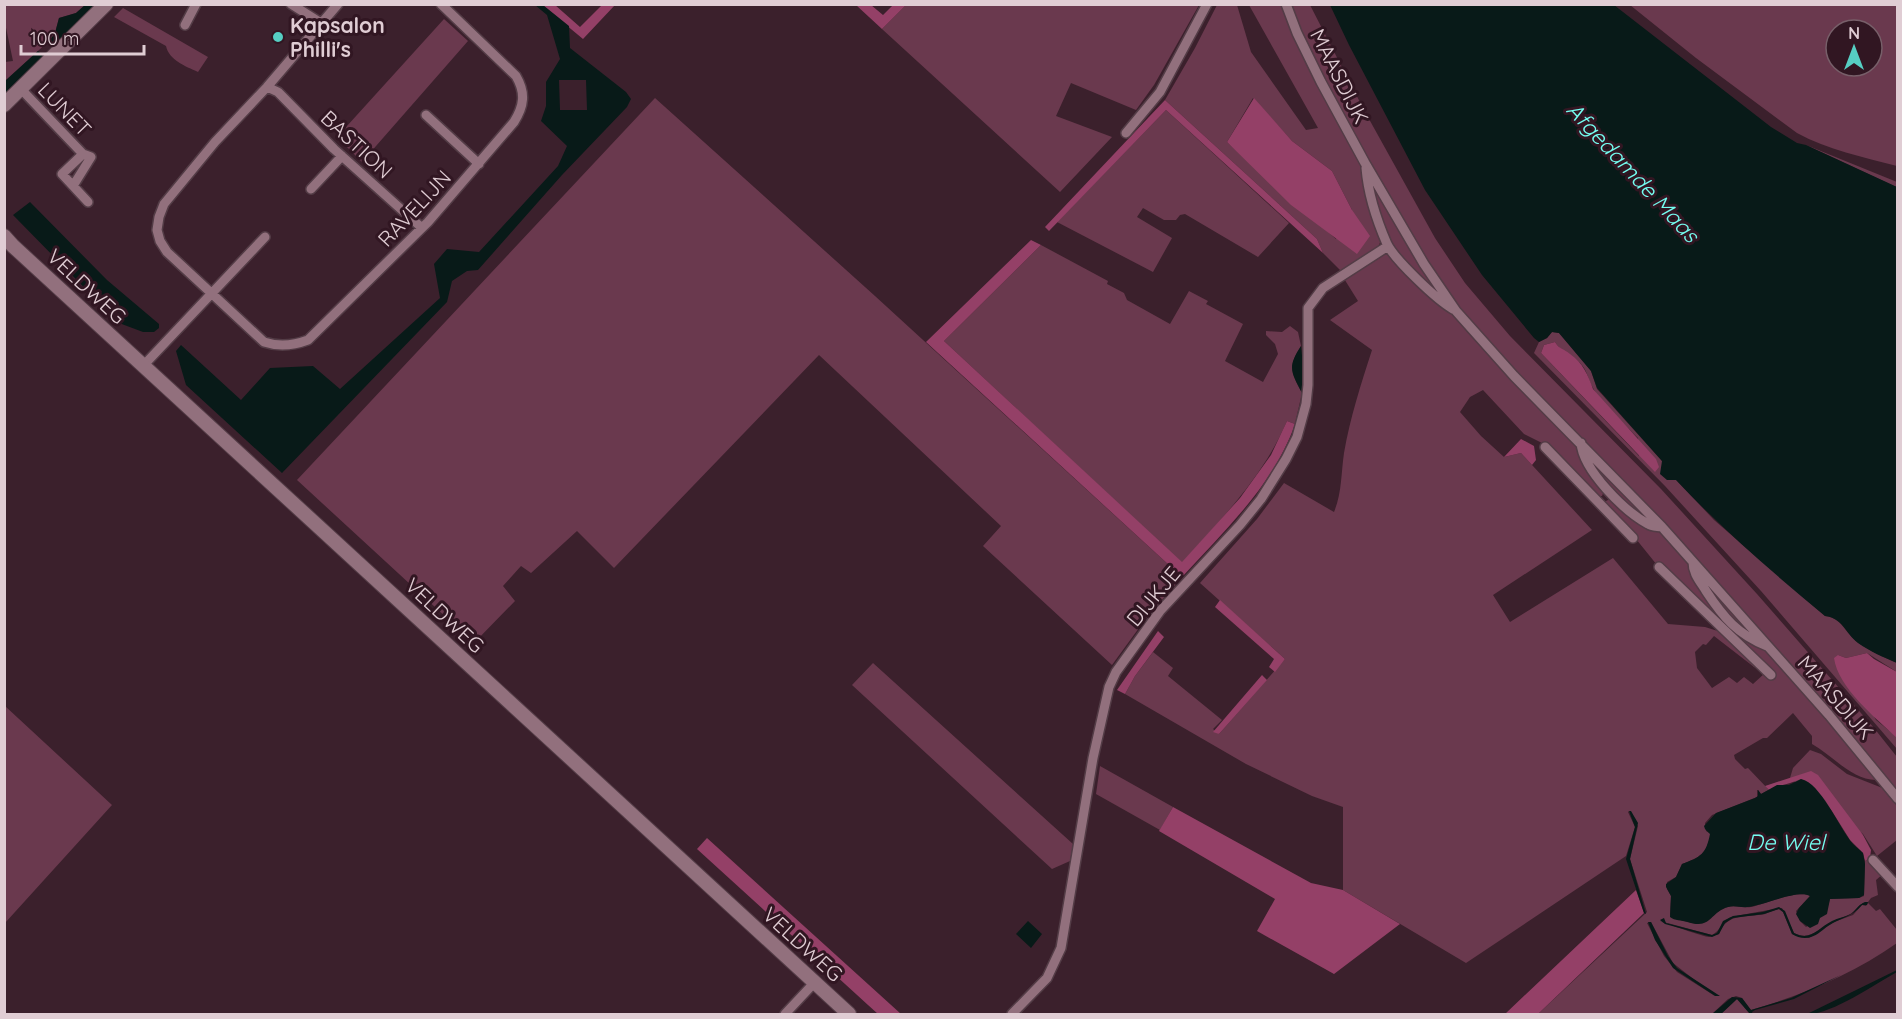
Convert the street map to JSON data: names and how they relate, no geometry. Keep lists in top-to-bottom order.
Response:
{
  "streets": {
    "street": [
      "MAASDIJK",
      "LUNET",
      "BASTION",
      "RAVELIJN",
      "VELDWEG",
      "DIJKJE"
    ]
  },
  "crossings": [
    ["MAASDIJK", "DIJKJE"],
    ["BASTION", "RAVELIJN"]
  ],
  "water": ["Afgedamde Maas", "De Wiel"],
  "places": ["Kapsalon Philli's"],
  "scale_bar": "100 m",
  "north": "top"
}
